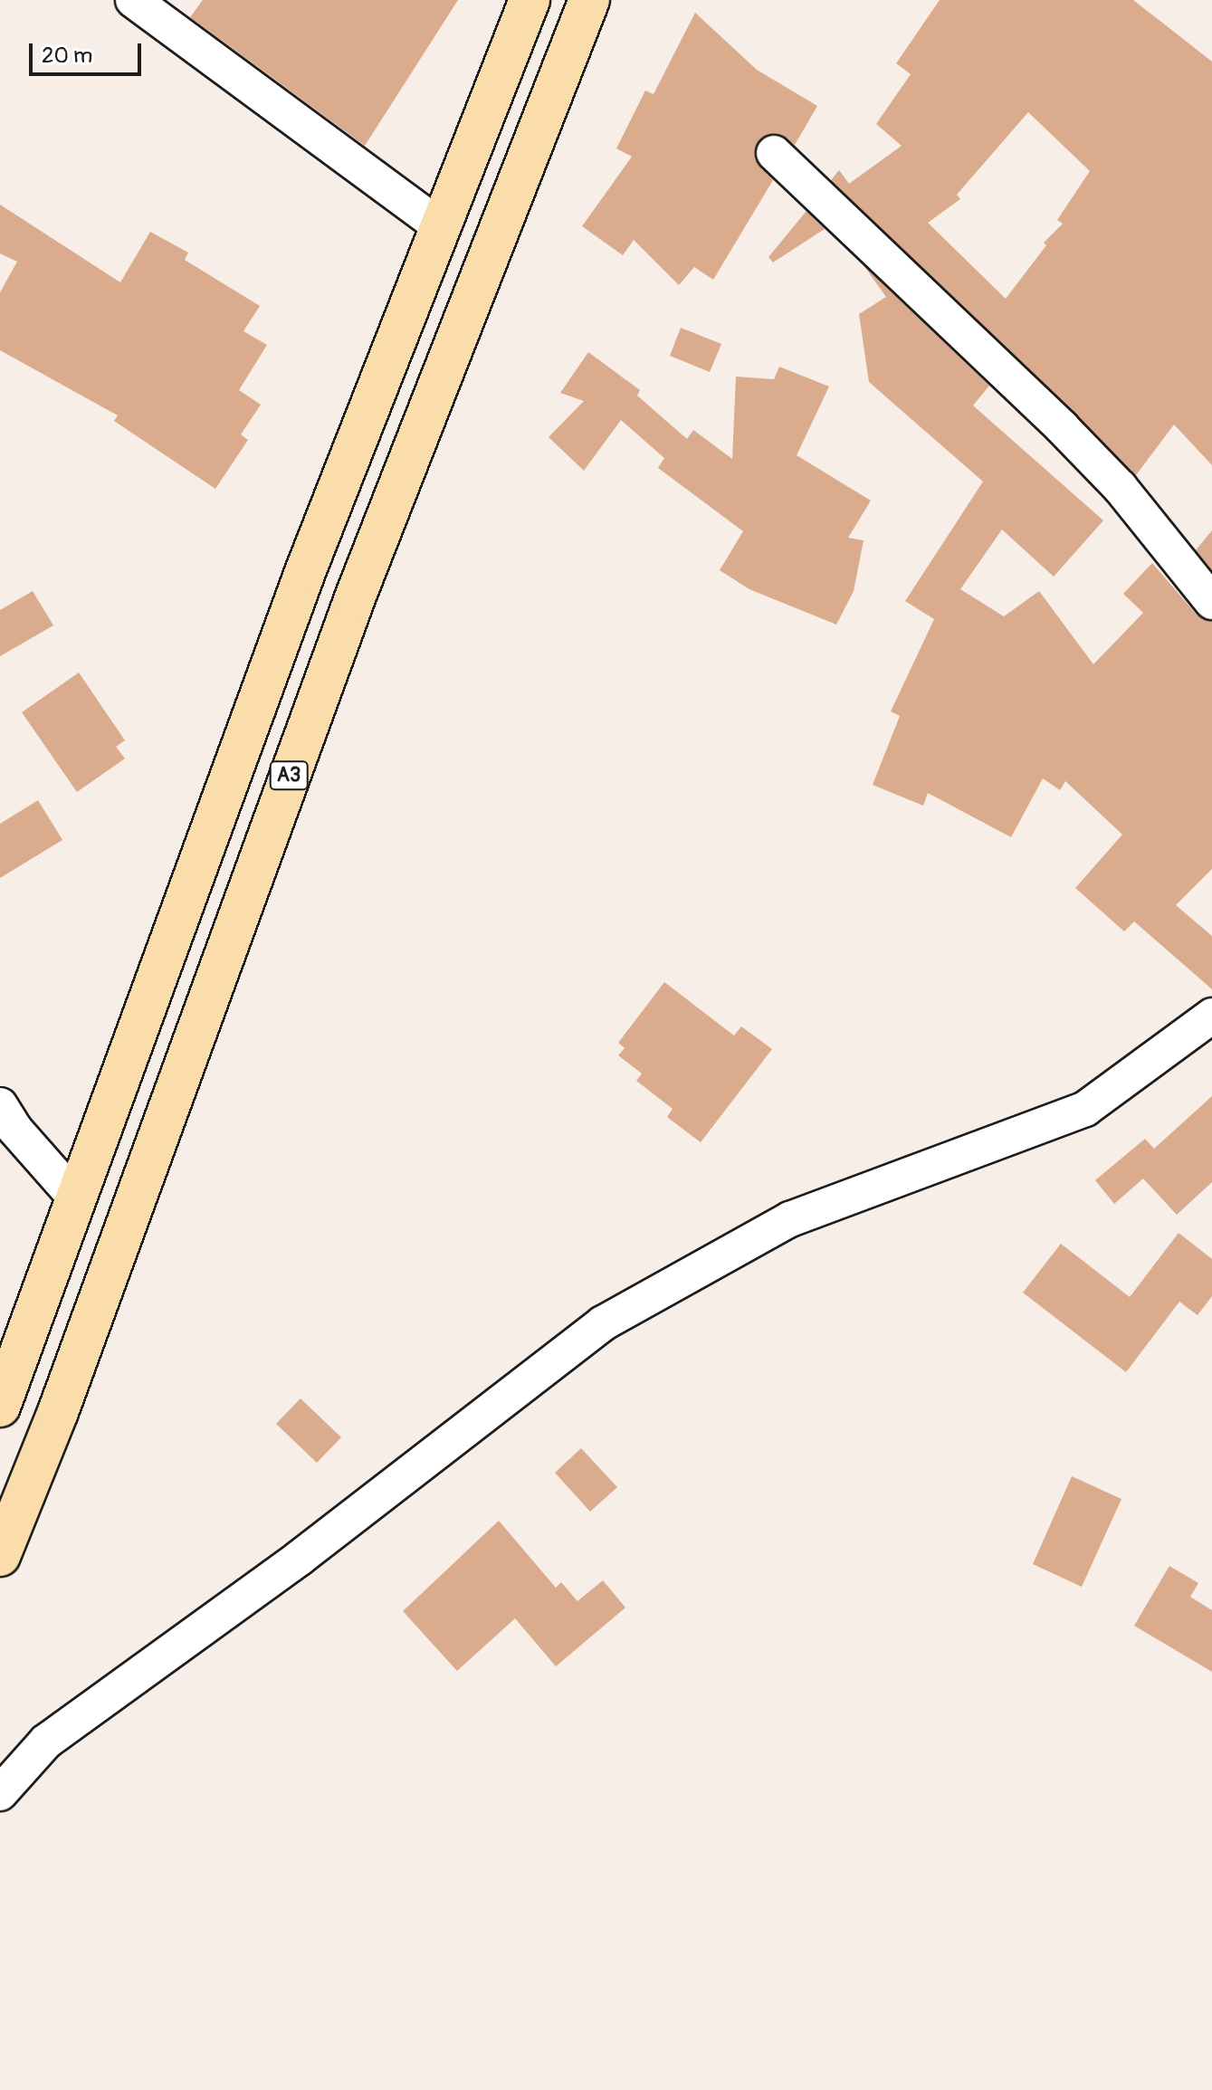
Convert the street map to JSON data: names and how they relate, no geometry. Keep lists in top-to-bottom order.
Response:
{
  "streets": {
    "highway": ["A3"]
  },
  "scale_bar": "20 m"
}
